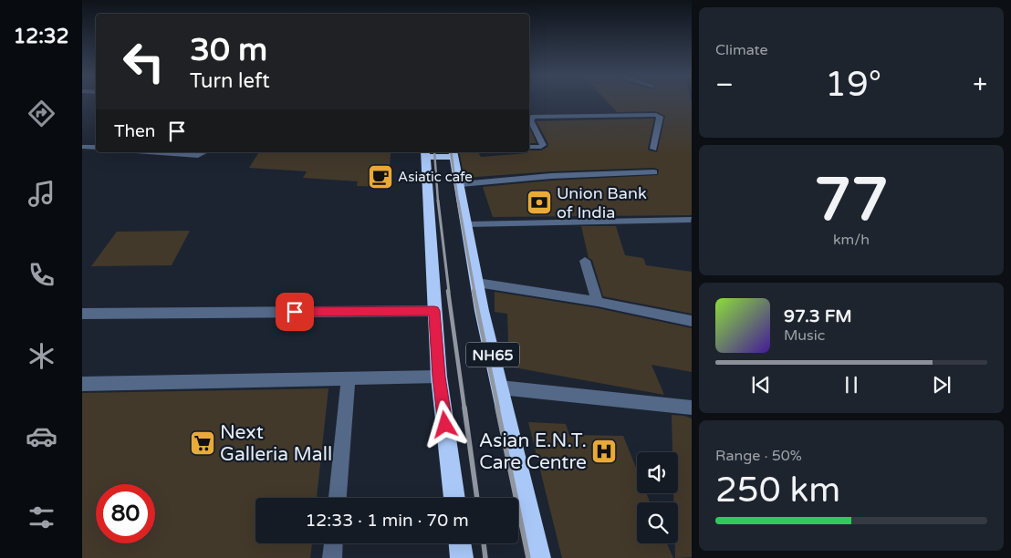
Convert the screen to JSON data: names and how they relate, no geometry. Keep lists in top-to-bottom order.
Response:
{
  "streets": {
    "highway": ["NH65"]
  },
  "places": {
    "cafe": ["Asiatic cafe"],
    "bank": ["Union Bank of India"],
    "supermarket": ["Next Galleria Mall"],
    "hospital": ["Asian E.N.T. Care Centre"]
  },
  "page": {
    "tabs": "12:32",
    "tile": [
      "Climate",
      ["77", "km/h"],
      ["Range · 50%", "250 km"]
    ],
    "turn": ["30 m", "Turn left"],
    "heat": ["−", "19°", "+"],
    "then": "Then",
    "song": ["97.3 FM", "Music"],
    "limit": "80",
    "trip": "12:33 · 1 min · 70 m"
  }
}
